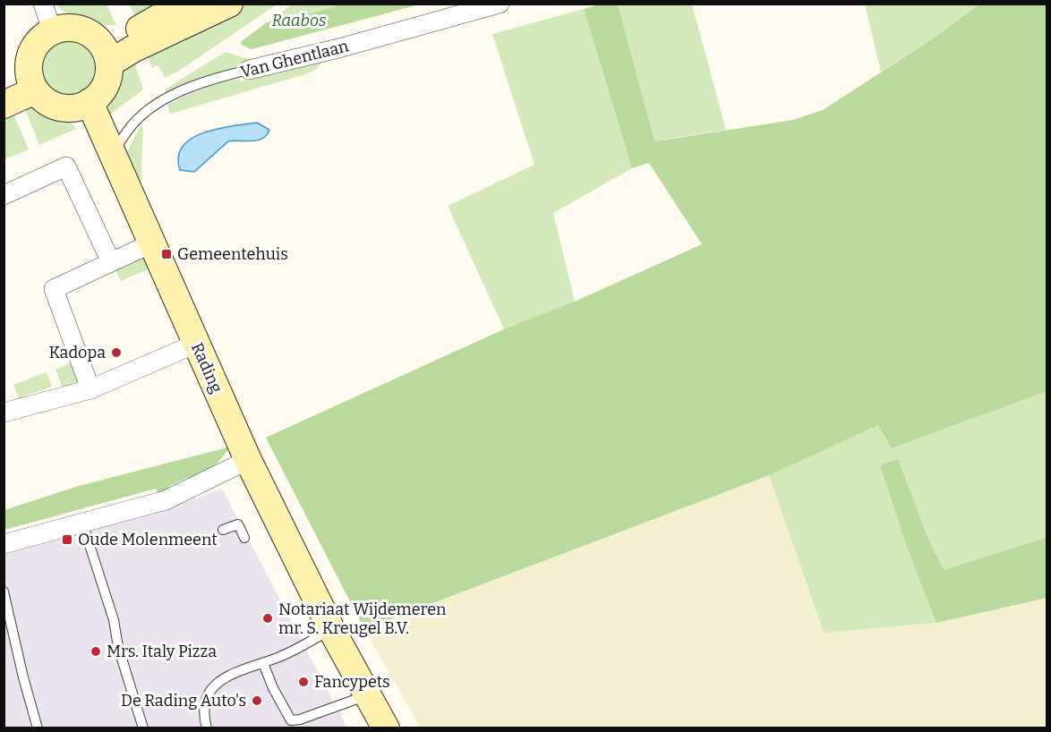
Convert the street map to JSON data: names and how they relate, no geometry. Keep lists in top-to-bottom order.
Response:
{
  "streets": {
    "main road": ["Rading"],
    "street": ["Van Ghentlaan"]
  },
  "crossings": [
    ["Van Ghentlaan", "Rading"]
  ],
  "parks": ["Raabos"],
  "places": {
    "transit": ["Gemeentehuis", "Oude Molenmeent"],
    "other": [
      "Kadopa",
      "Notariaat Wijdemeren mr. S. Kreugel B.V.",
      "Mrs. Italy Pizza",
      "Fancypets",
      "De Rading Auto's"
    ]
  }
}
